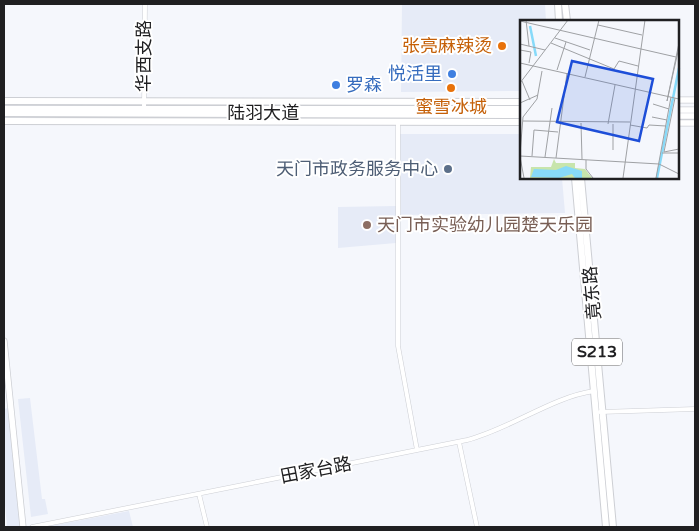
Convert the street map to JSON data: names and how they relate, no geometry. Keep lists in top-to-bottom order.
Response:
{
  "streets": {
    "main road": ["陆羽大道", "竟东路", "S213"],
    "street": ["华西支路", "田家台路"]
  },
  "crossings": [
    ["华西支路", "陆羽大道"],
    ["竟东路", "田家台路"]
  ],
  "places": [
    "张亮麻辣烫",
    "悦活里",
    "罗森",
    "蜜雪冰城",
    "天门市政务服务中心",
    "天门市实验幼儿园楚天乐园"
  ]
}
